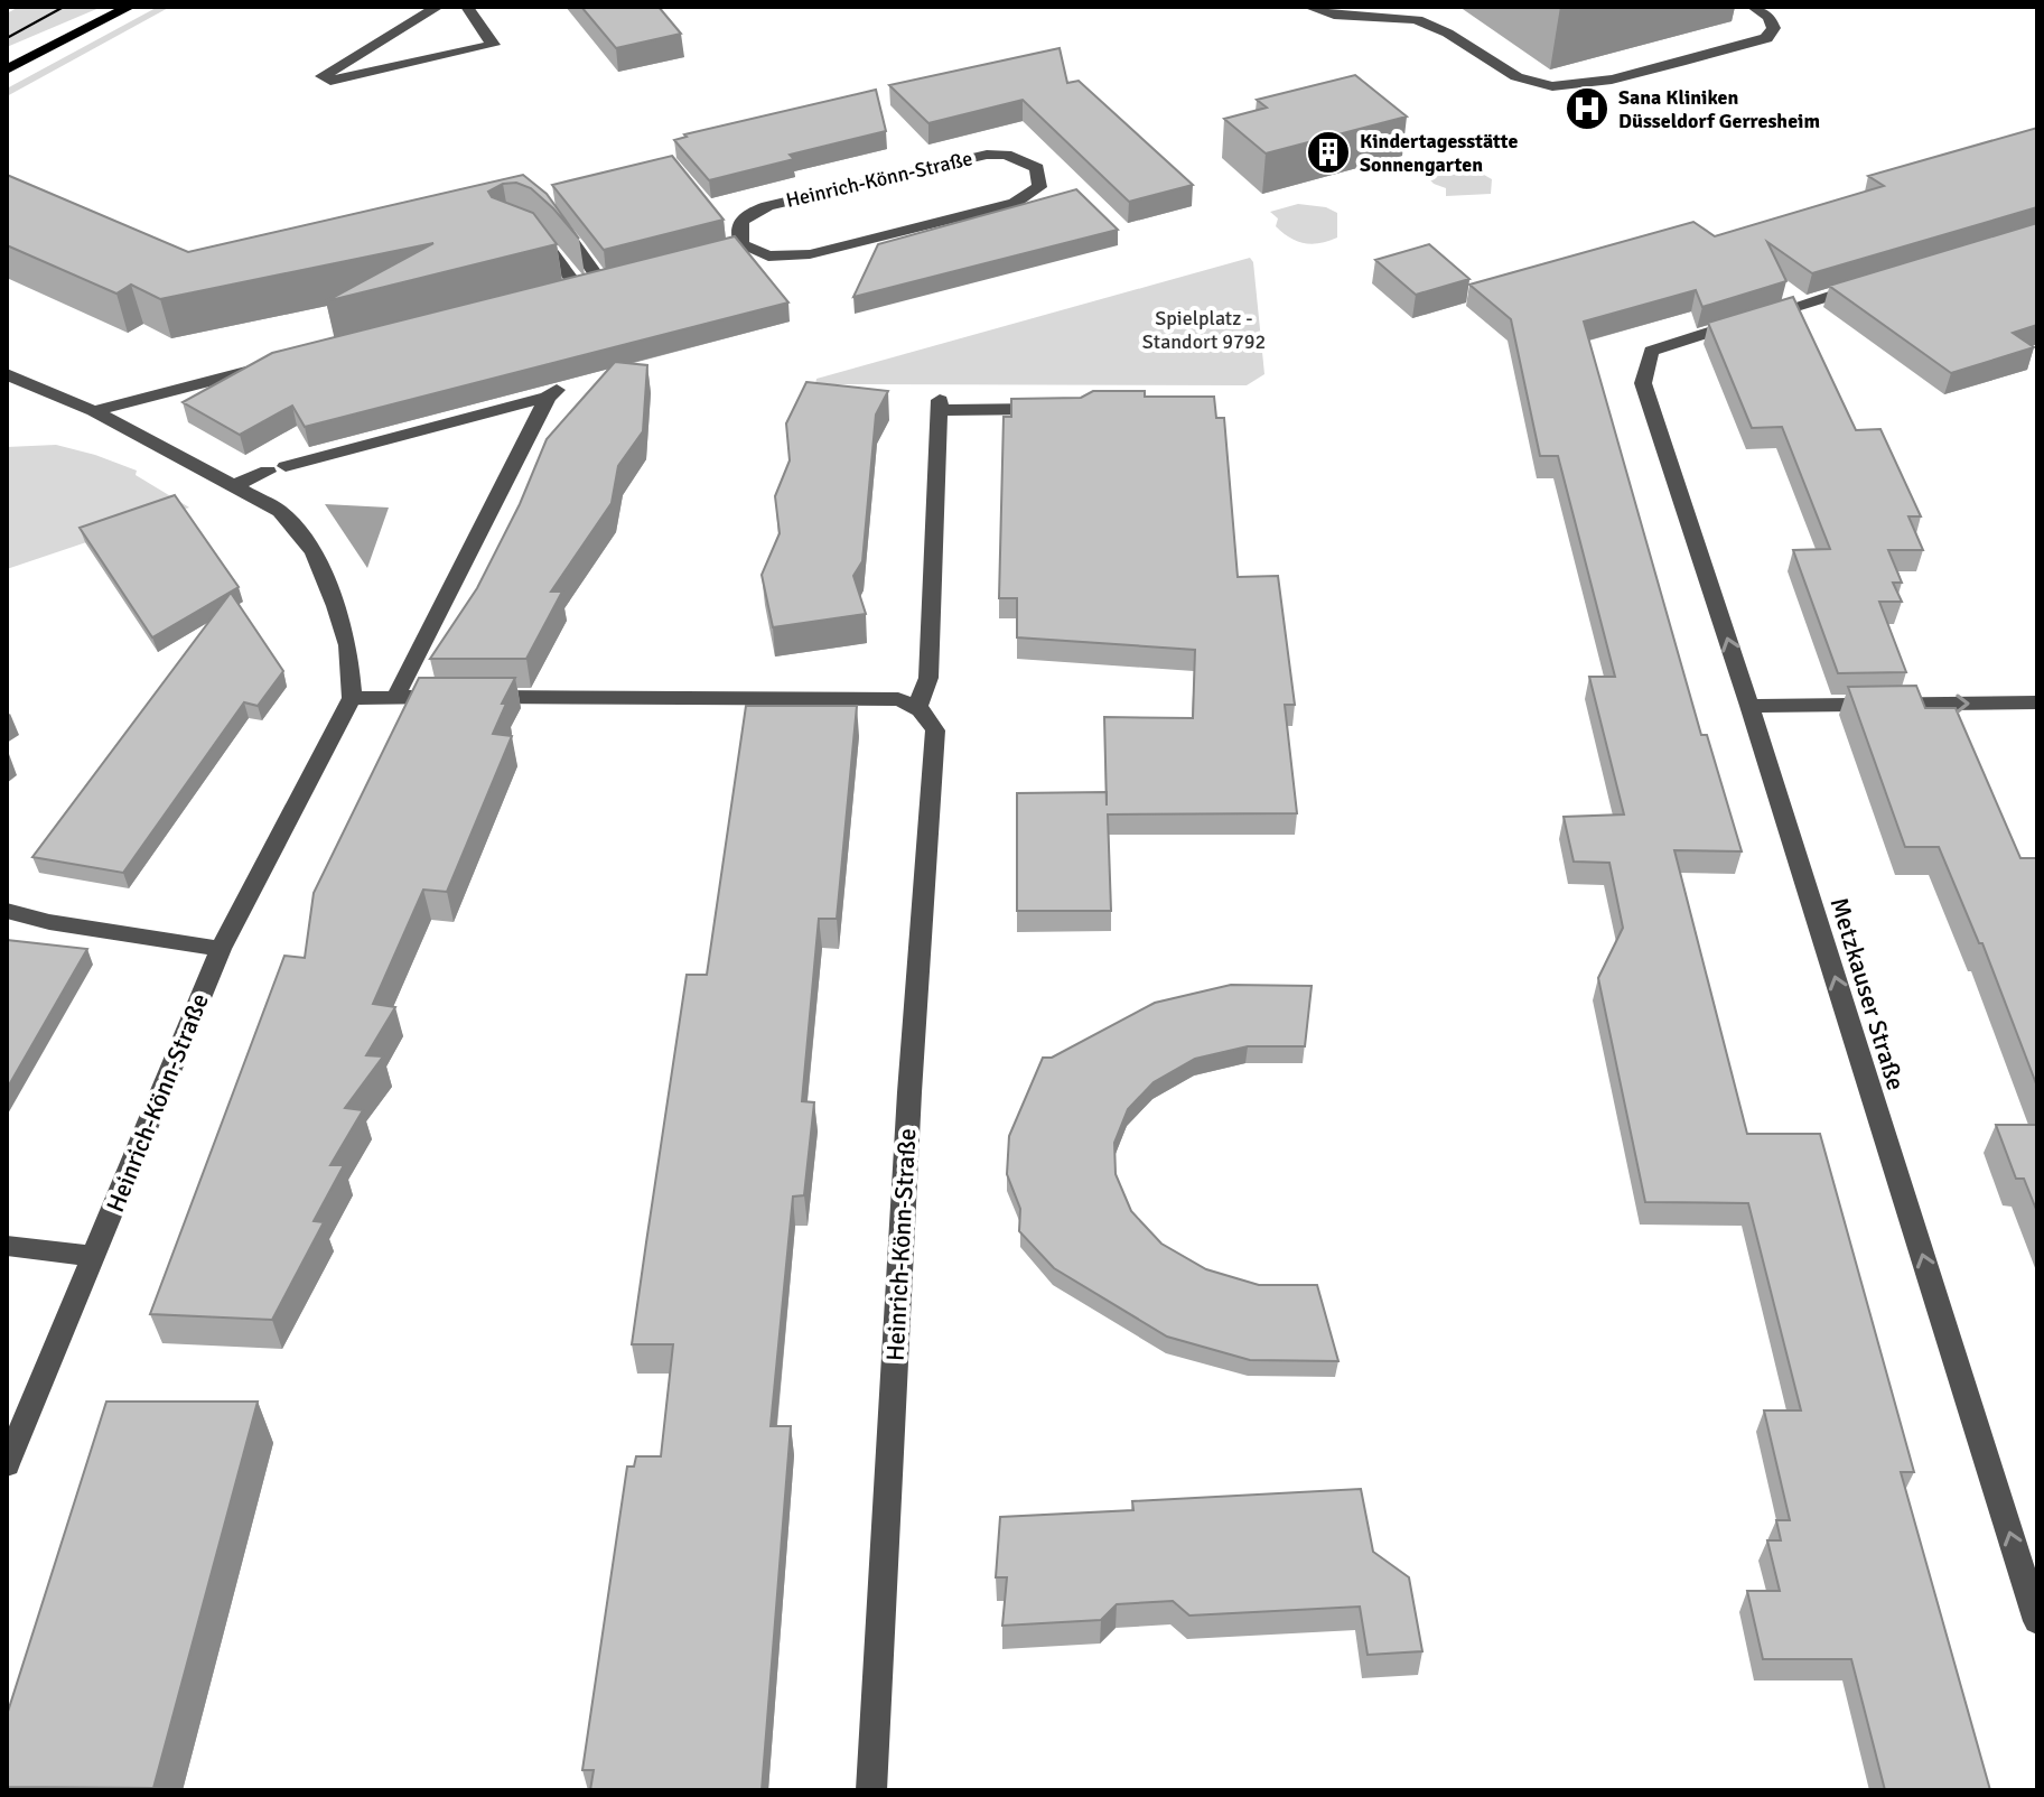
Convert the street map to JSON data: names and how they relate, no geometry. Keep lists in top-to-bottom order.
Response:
{
  "streets": {
    "street": ["Heinrich-Könn-Straße", "Metzkauser Straße"]
  },
  "one_way": ["Metzkauser Straße"],
  "parks": ["Spielplatz - Standort 9792"],
  "places": {
    "hospital": ["Sana Kliniken Düsseldorf Gerresheim"],
    "building": ["Kindertagesstätte Sonnengarten"]
  }
}
